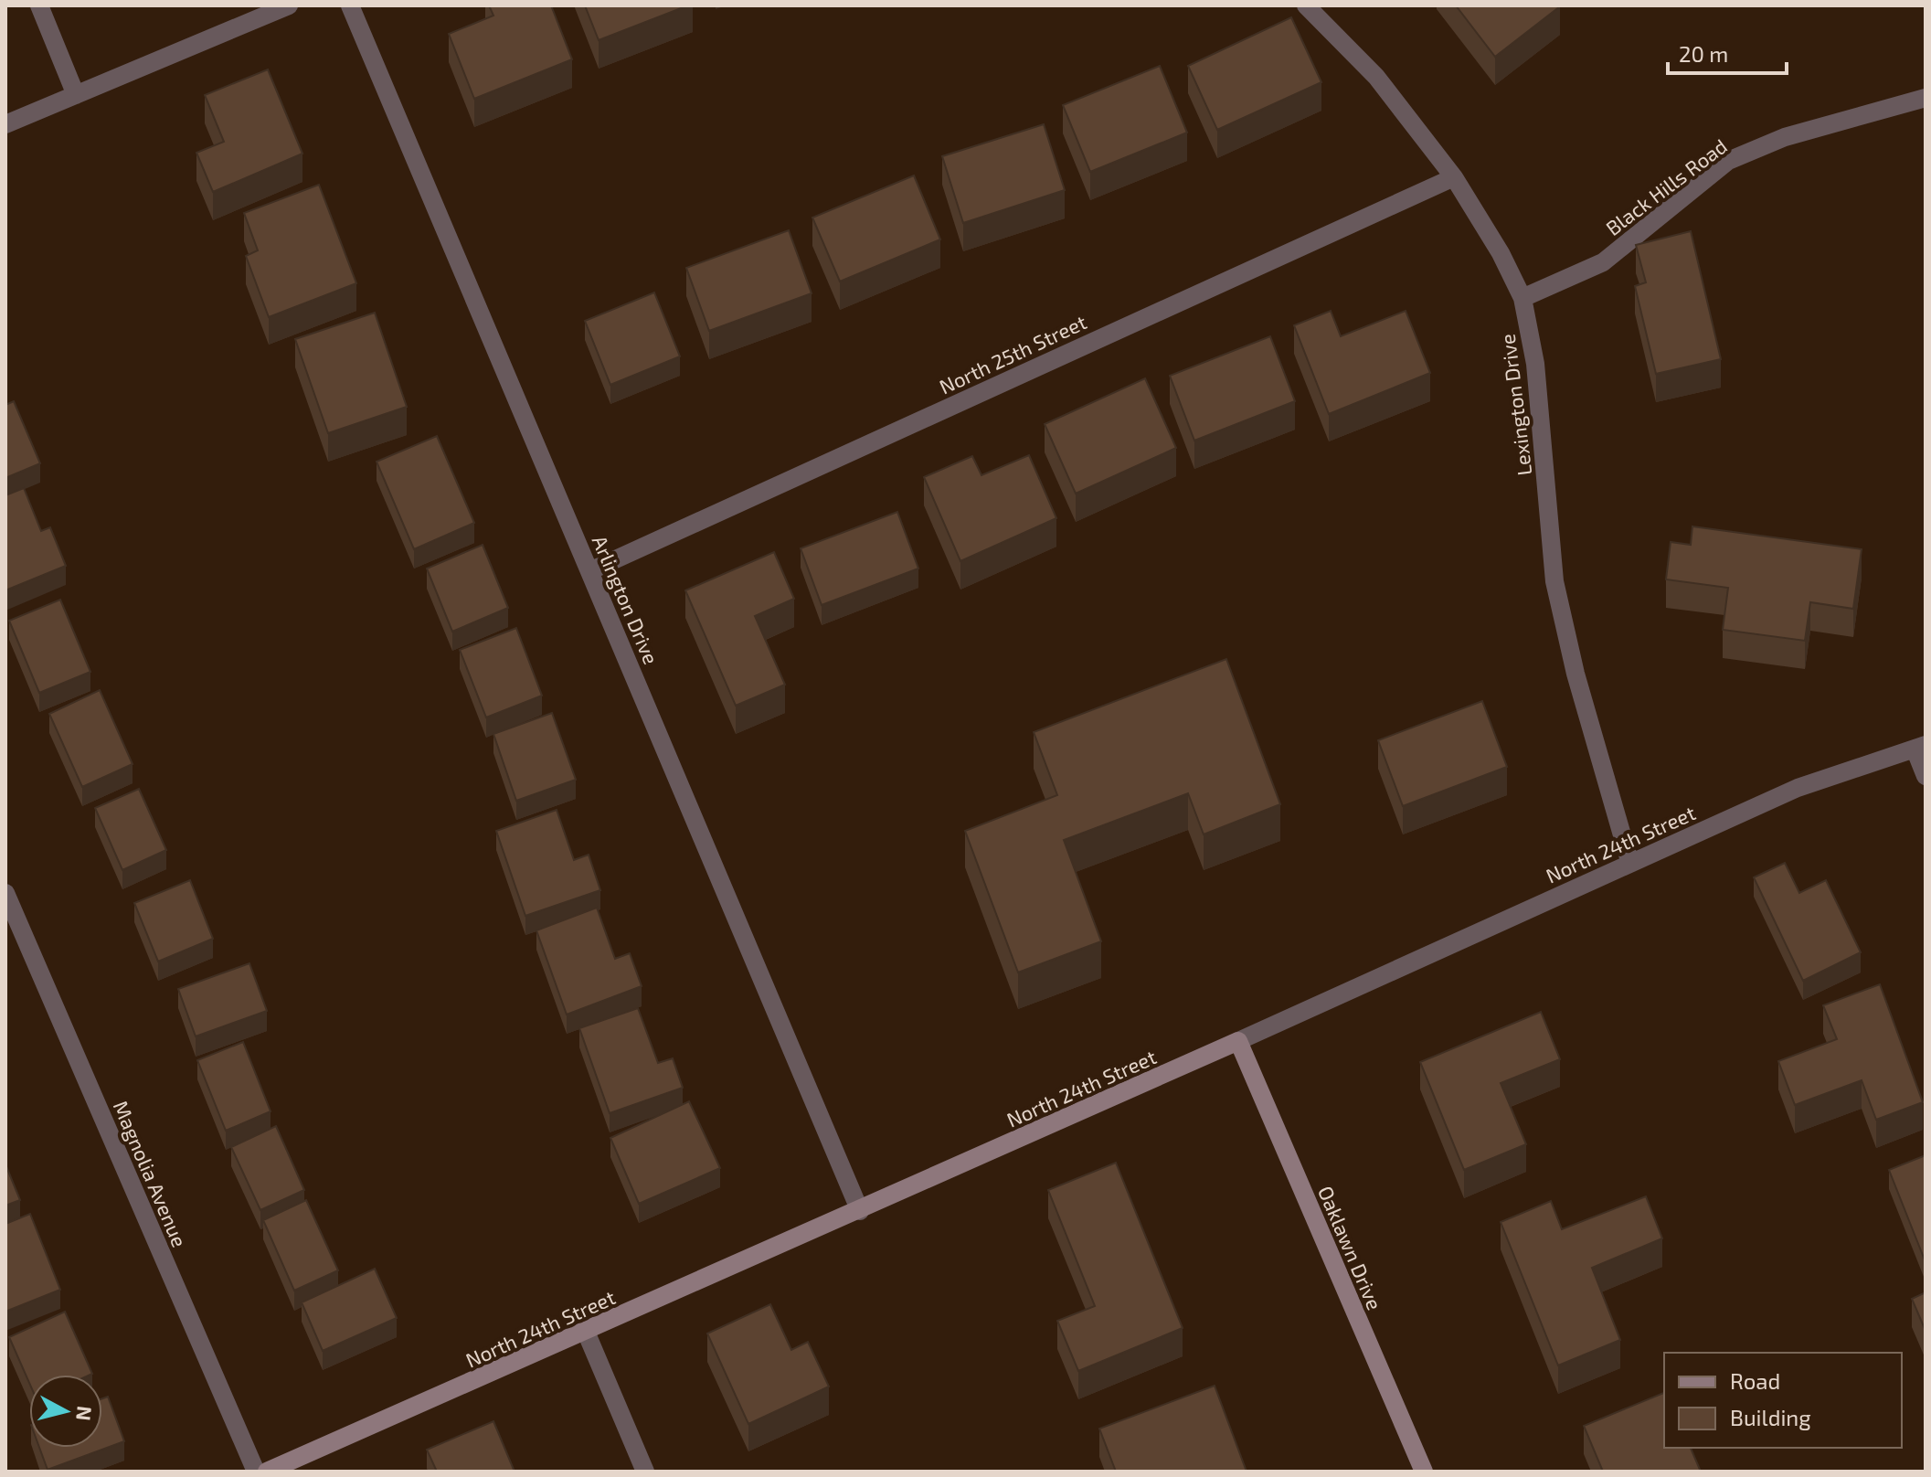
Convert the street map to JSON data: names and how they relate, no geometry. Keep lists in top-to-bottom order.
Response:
{
  "streets": {
    "street": [
      "Black Hills Road",
      "North 25th Street",
      "Lexington Drive",
      "Arlington Drive",
      "North 24th Street",
      "Magnolia Avenue",
      "Oaklawn Drive"
    ]
  },
  "crossings": [
    ["Black Hills Road", "Lexington Drive"],
    ["North 25th Street", "Lexington Drive"],
    ["North 25th Street", "Arlington Drive"],
    ["Lexington Drive", "North 24th Street"],
    ["Arlington Drive", "North 24th Street"],
    ["North 24th Street", "Oaklawn Drive"]
  ],
  "legend": ["Road", "Building"],
  "scale_bar": "20 m",
  "north": "right"
}
